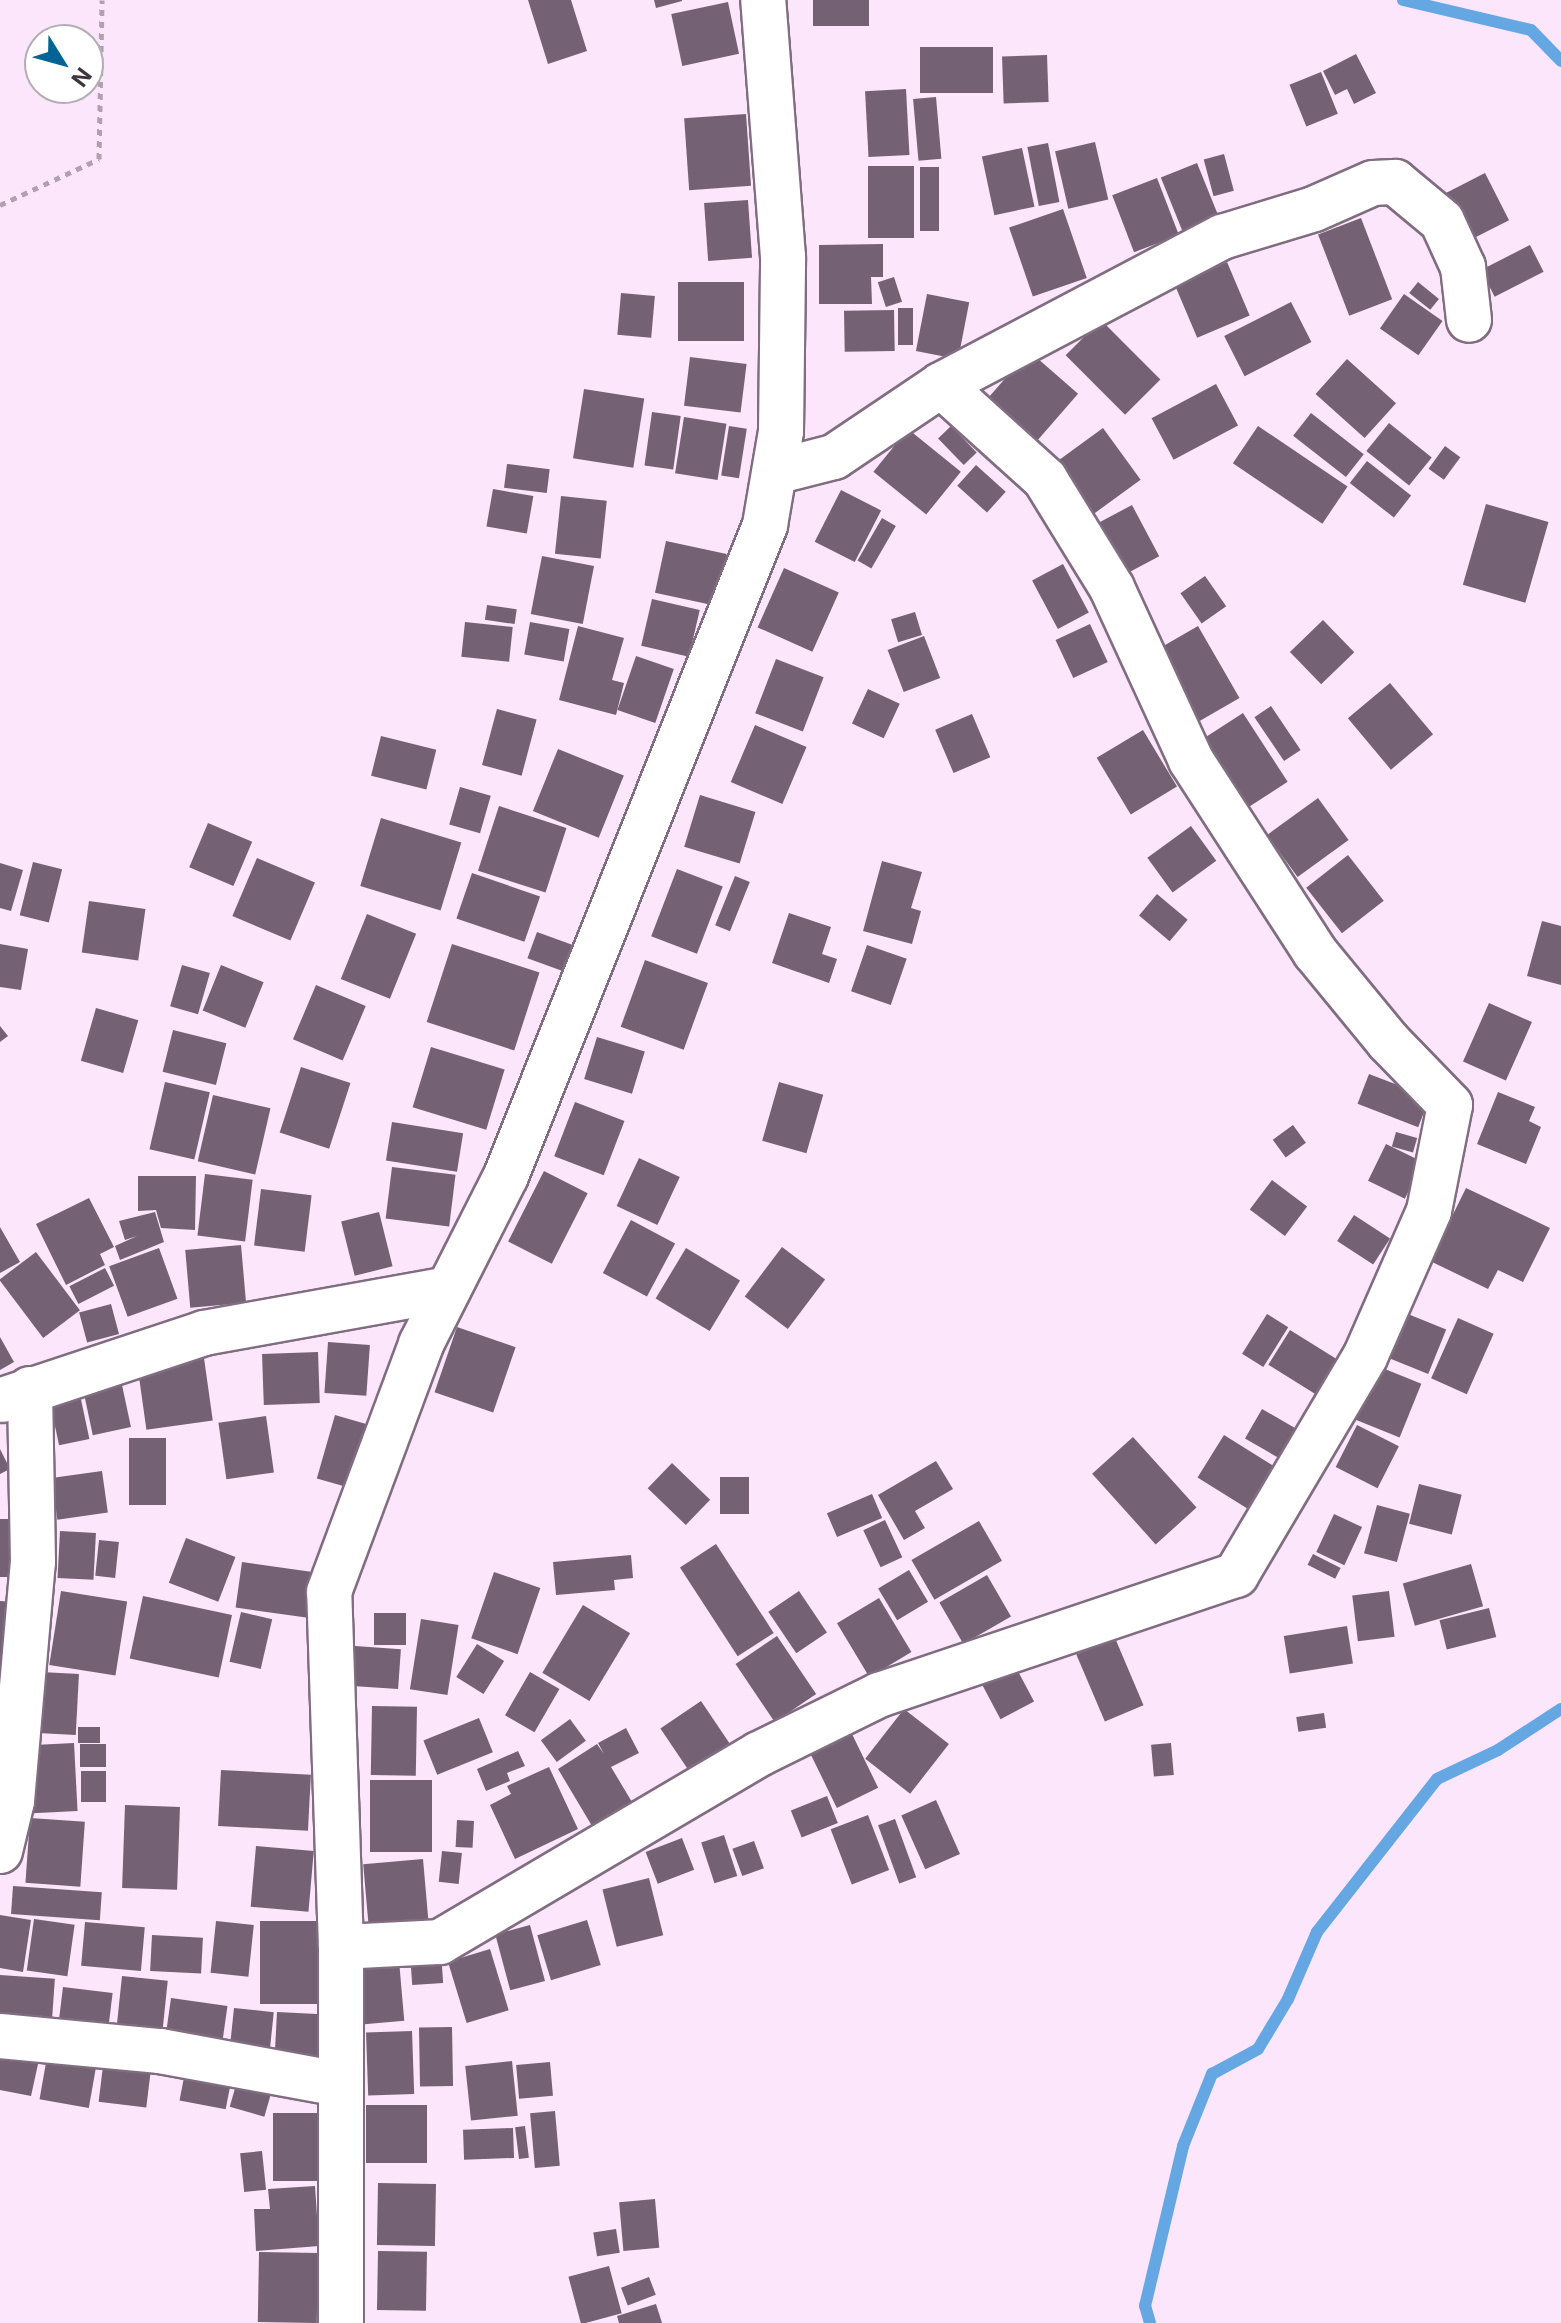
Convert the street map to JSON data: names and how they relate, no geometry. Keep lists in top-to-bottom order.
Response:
{
  "north": "bottom right"
}
